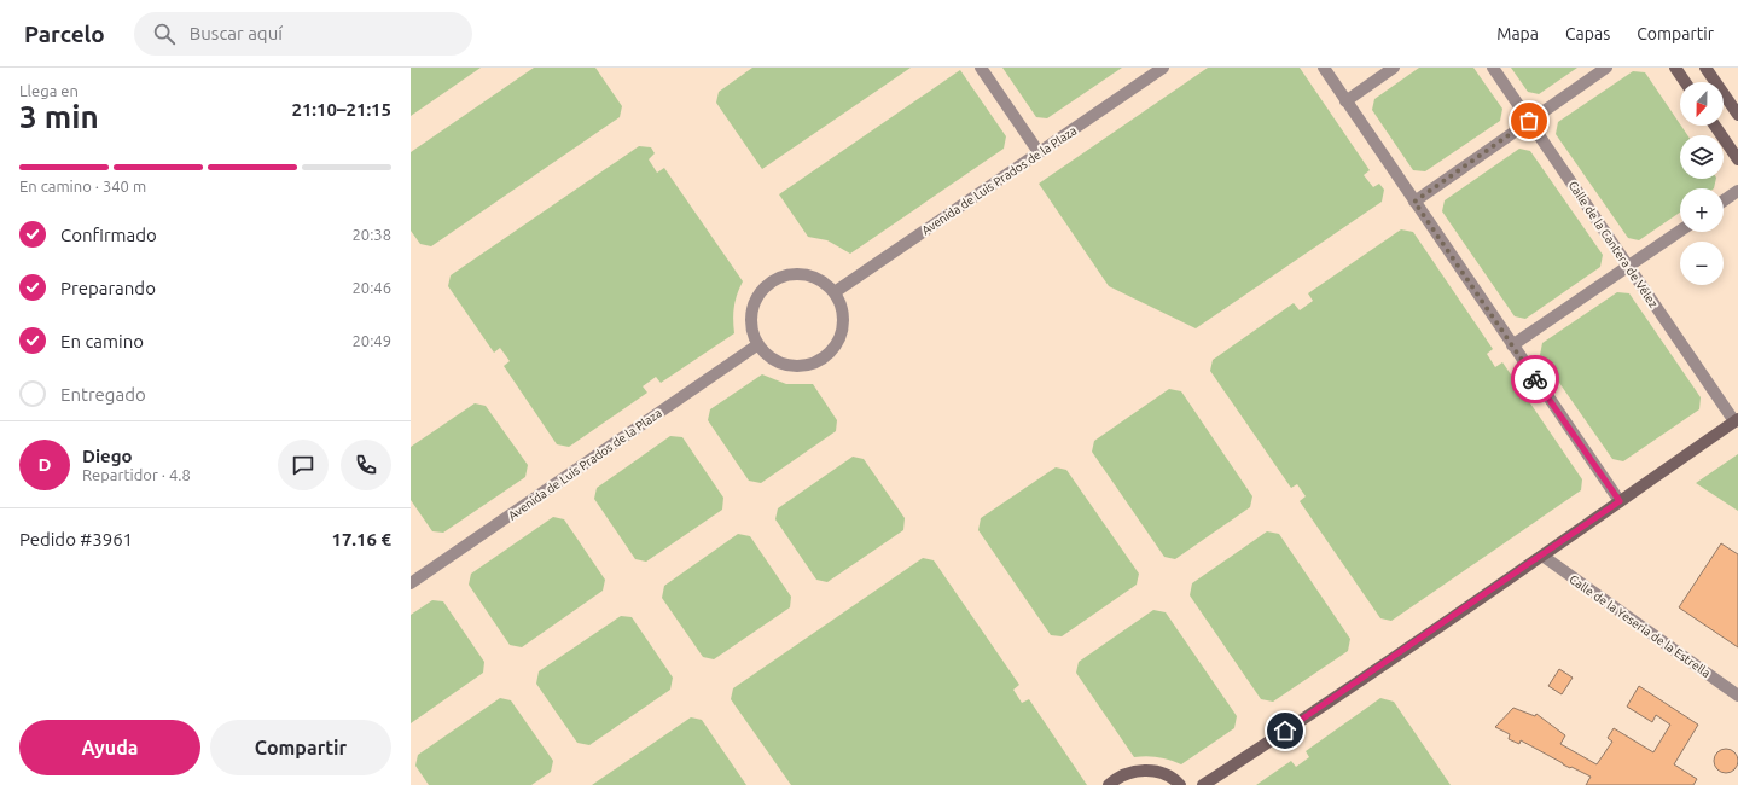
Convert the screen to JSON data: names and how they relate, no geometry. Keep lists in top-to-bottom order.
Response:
{
  "streets": {
    "street": ["Avenida de Luis Prados de la Plaza", "Calle de la Cantera de Vélez", "Calle de la Yeseria de la Estrella"]
  },
  "north": "bottom",
  "page": {
    "header": "Parcelo",
    "search": "Buscar aquí",
    "nav": ["Mapa", "Capas", "Compartir"],
    "heading": ["3 min", "Llega en", "21:10–21:15"],
    "panel": [
      "Diego",
      "Repartidor · 4.8",
      "Pedido #3961",
      "17.16 €"
    ],
    "map_buttons": ["+", "−"],
    "bar": "En camino · 340 m",
    "list": [
      ["Confirmado", "20:38"],
      ["Preparando", "20:46"],
      ["En camino", "20:49"],
      "Entregado"
    ],
    "round": "D",
    "buttons": ["Ayuda", "Compartir"]
  }
}
